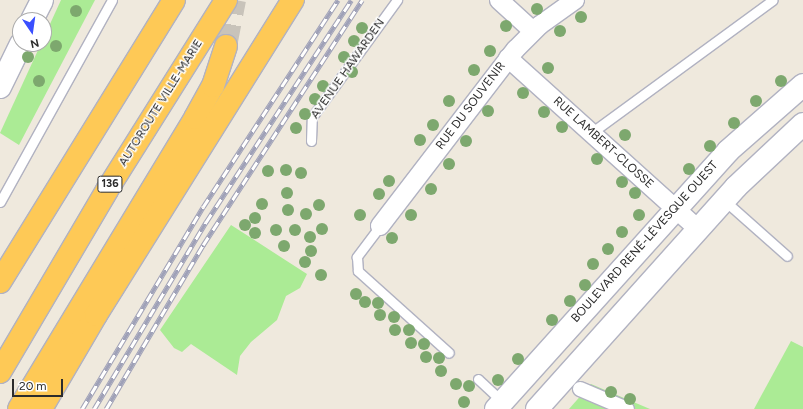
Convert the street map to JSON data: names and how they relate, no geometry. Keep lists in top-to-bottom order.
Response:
{
  "streets": {
    "highway": ["AUTOROUTE VILLE-MARIE", "136"],
    "main road": ["BOULEVARD RENÉ-LÉVESQUE OUEST"],
    "street": ["RUE DU SOUVENIR", "RUE LAMBERT-CLOSSE"],
    "lane": ["AVENUE HAWARDEN"]
  },
  "crossings": [
    ["RUE DU SOUVENIR", "RUE LAMBERT-CLOSSE"],
    ["RUE LAMBERT-CLOSSE", "BOULEVARD RENÉ-LÉVESQUE OUEST"]
  ],
  "scale_bar": "20 m",
  "north": "bottom"
}
